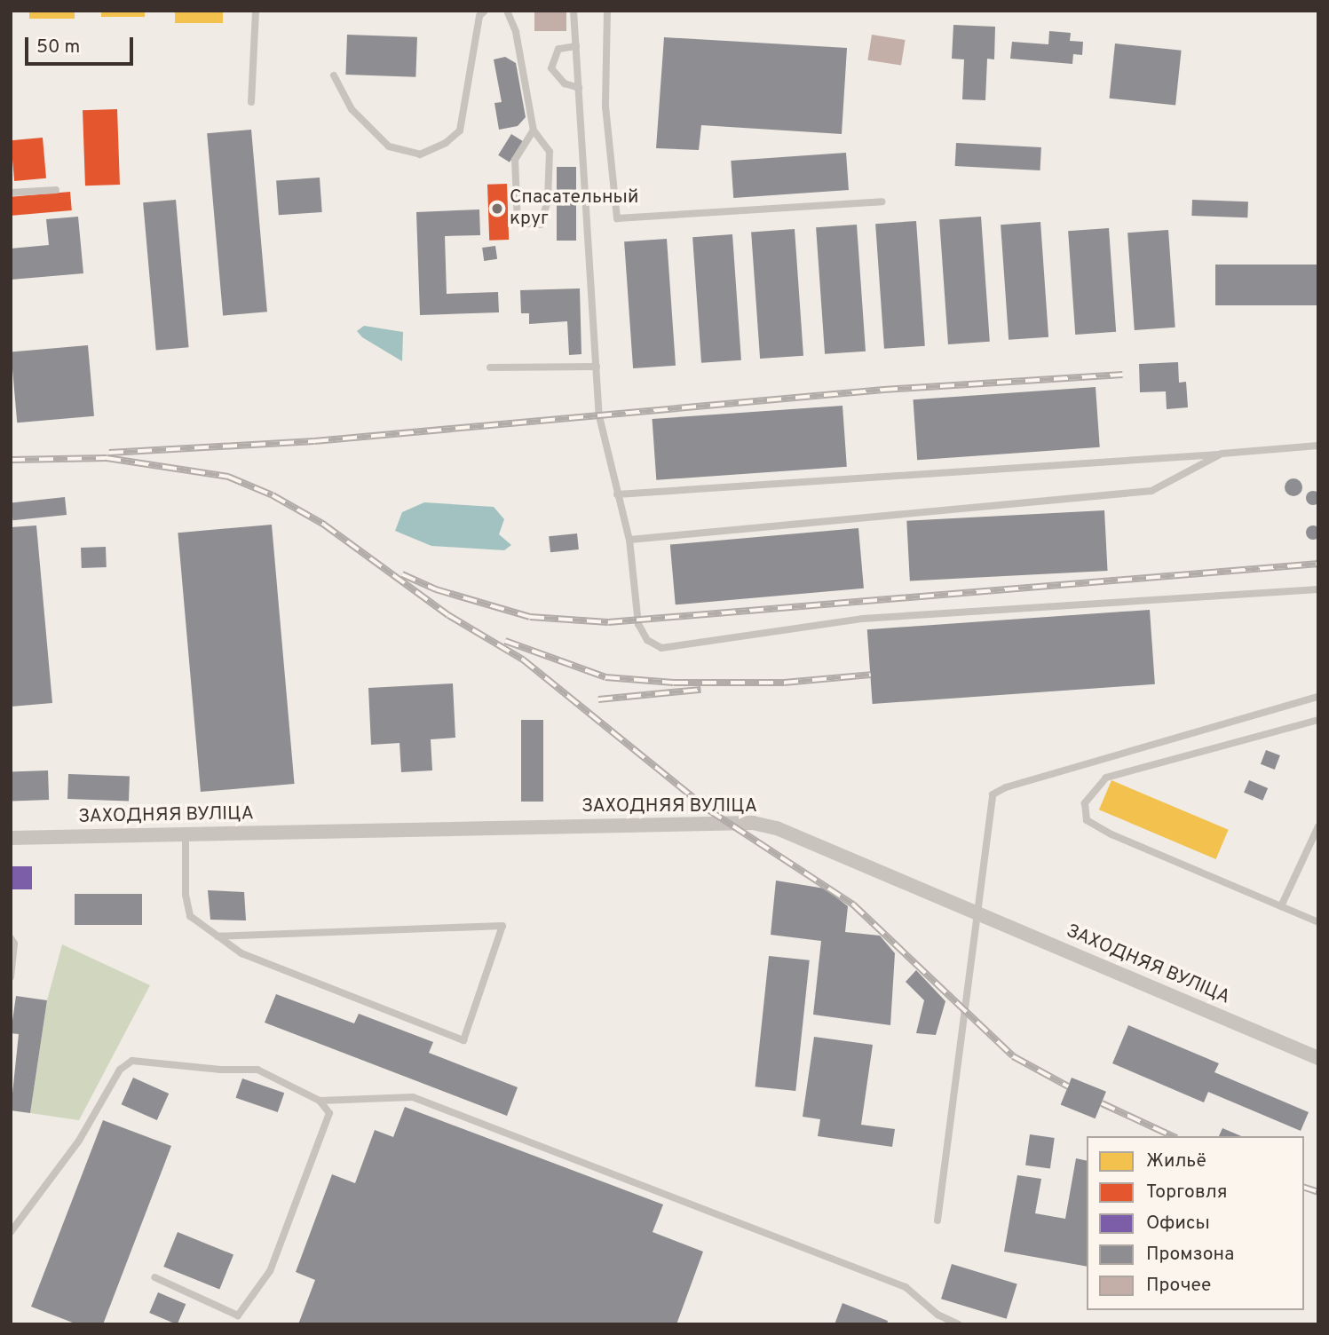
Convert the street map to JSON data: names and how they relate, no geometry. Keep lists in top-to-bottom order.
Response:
{
  "streets": {
    "street": ["ЗАХОДНЯЯ ВУЛІЦА"]
  },
  "places": ["Спасательный круг"],
  "legend": [
    "Жильё",
    "Торговля",
    "Офисы",
    "Промзона",
    "Прочее"
  ],
  "scale_bar": "50 m"
}
